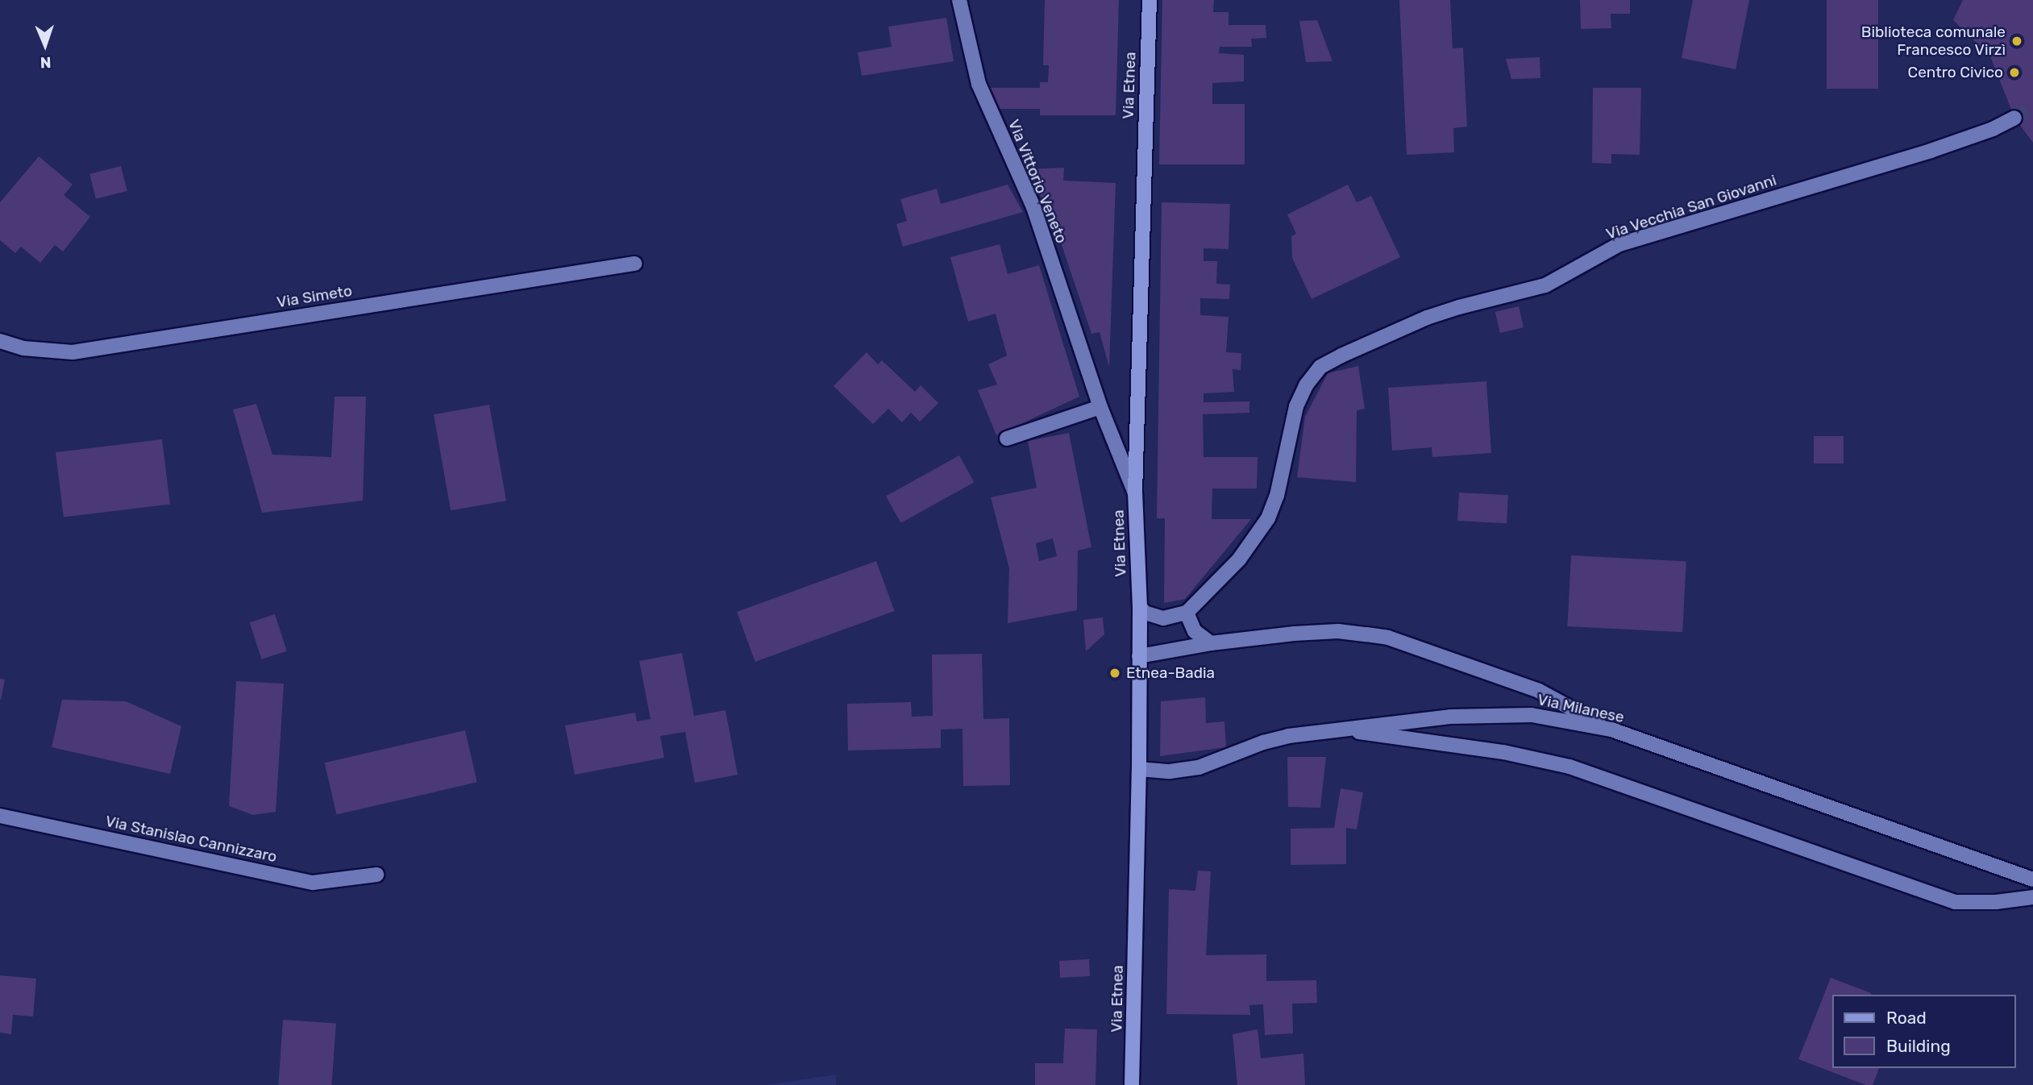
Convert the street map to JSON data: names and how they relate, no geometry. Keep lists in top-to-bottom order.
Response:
{
  "streets": {
    "main road": ["Via Etnea"],
    "street": [
      "Via Vittorio Veneto",
      "Via Vecchia San Giovanni",
      "Via Simeto",
      "Via Milanese",
      "Via Stanislao Cannizzaro"
    ]
  },
  "crossings": [
    ["Via Etnea", "Via Vittorio Veneto"],
    ["Via Etnea", "Via Milanese"]
  ],
  "places": ["Biblioteca comunale Francesco Virzì", "Centro Civico", "Etnea-Badia"],
  "legend": ["Road", "Building"],
  "north": "bottom"
}
